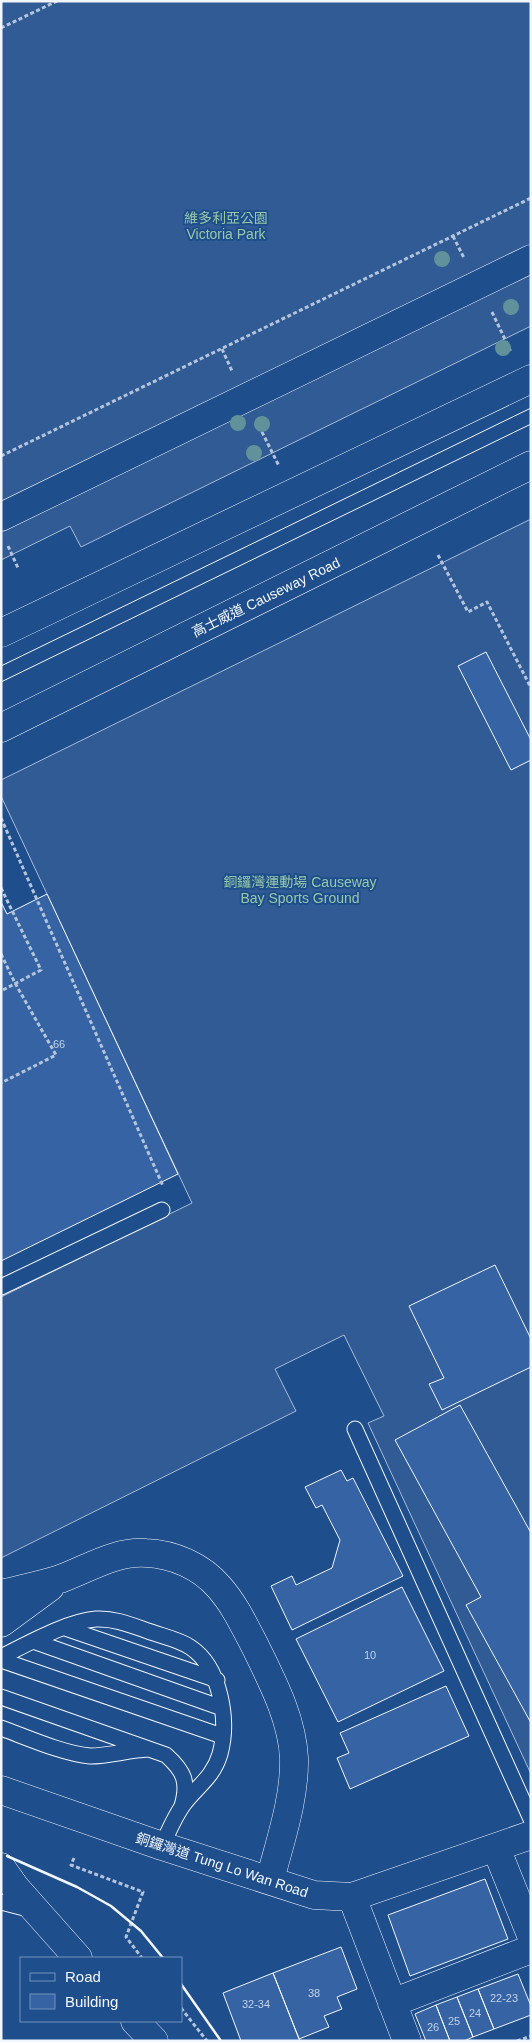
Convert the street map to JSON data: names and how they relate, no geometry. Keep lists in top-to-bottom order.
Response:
{
  "streets": {
    "main road": ["高士威道 Causeway Road", "銅鑼灣道 Tung Lo Wan Road"]
  },
  "parks": ["維多利亞公園 Victoria Park", "銅鑼灣運動場 Causeway Bay Sports Ground"],
  "house_numbers": [
    "66",
    "10",
    "38",
    "22-23",
    "32-34",
    "24",
    "25",
    "26"
  ],
  "legend": ["Road", "Building"]
}
